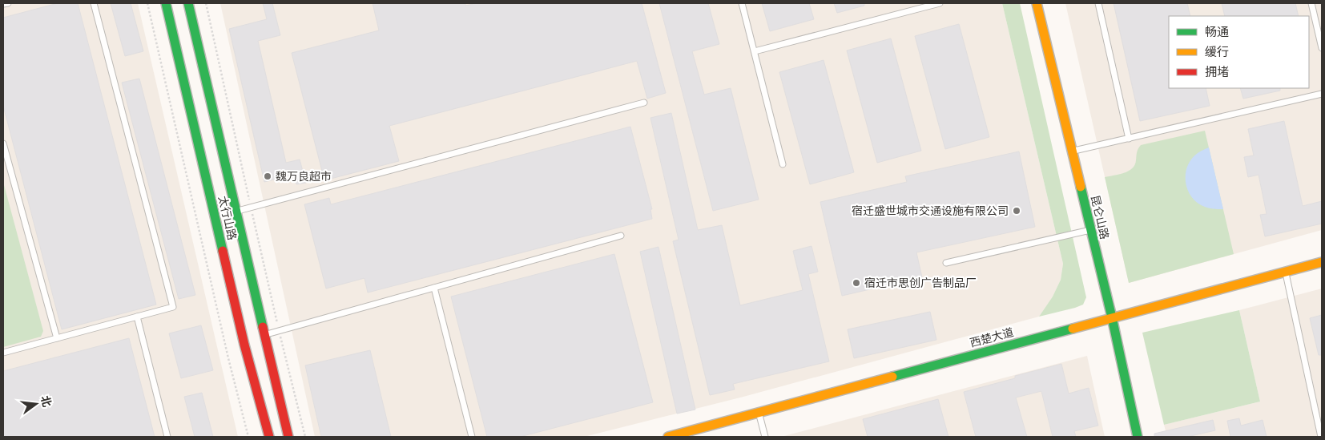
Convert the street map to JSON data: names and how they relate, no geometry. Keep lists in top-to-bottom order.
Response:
{
  "streets": {
    "street": ["昆仑山路", "太行山路", "西楚大道"]
  },
  "crossings": [
    ["昆仑山路", "西楚大道"]
  ],
  "places": ["魏万良超市", "宿迁盛世城市交通设施有限公司", "宿迁市思创广告制品厂"],
  "legend": ["畅通", "缓行", "拥堵"],
  "north": "right"
}
